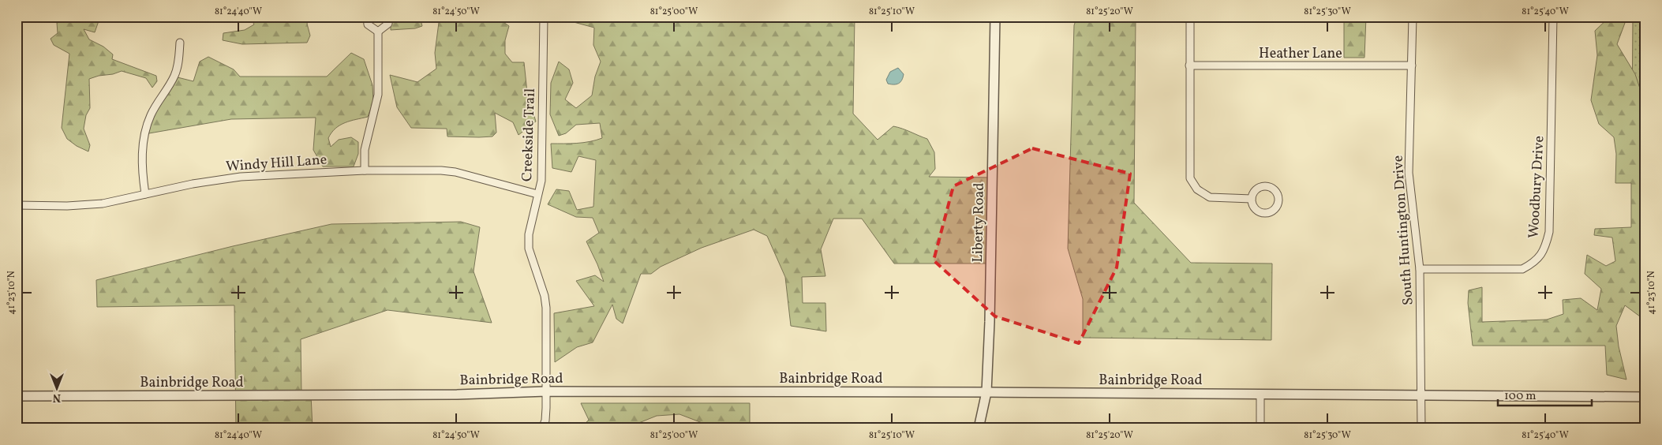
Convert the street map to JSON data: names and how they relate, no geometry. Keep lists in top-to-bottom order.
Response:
{
  "streets": {
    "street": [
      "Heather Lane",
      "Creekside Trail",
      "Windy Hill Lane",
      "Woodbury Drive",
      "Liberty Road",
      "South Huntington Drive",
      "Bainbridge Road"
    ]
  },
  "crossings": [
    ["Heather Lane", "South Huntington Drive"],
    ["Creekside Trail", "Windy Hill Lane"],
    ["Creekside Trail", "Bainbridge Road"],
    ["Woodbury Drive", "South Huntington Drive"],
    ["Liberty Road", "Bainbridge Road"],
    ["South Huntington Drive", "Bainbridge Road"]
  ],
  "scale_bar": "100 m",
  "north": "bottom",
  "coordinates": [
    "81°24'40\"W",
    "81°24'50\"W",
    "81°25'00\"W",
    "81°25'10\"W",
    "81°25'20\"W",
    "81°25'30\"W",
    "81°25'40\"W",
    "41°23'10\"N"
  ]
}
